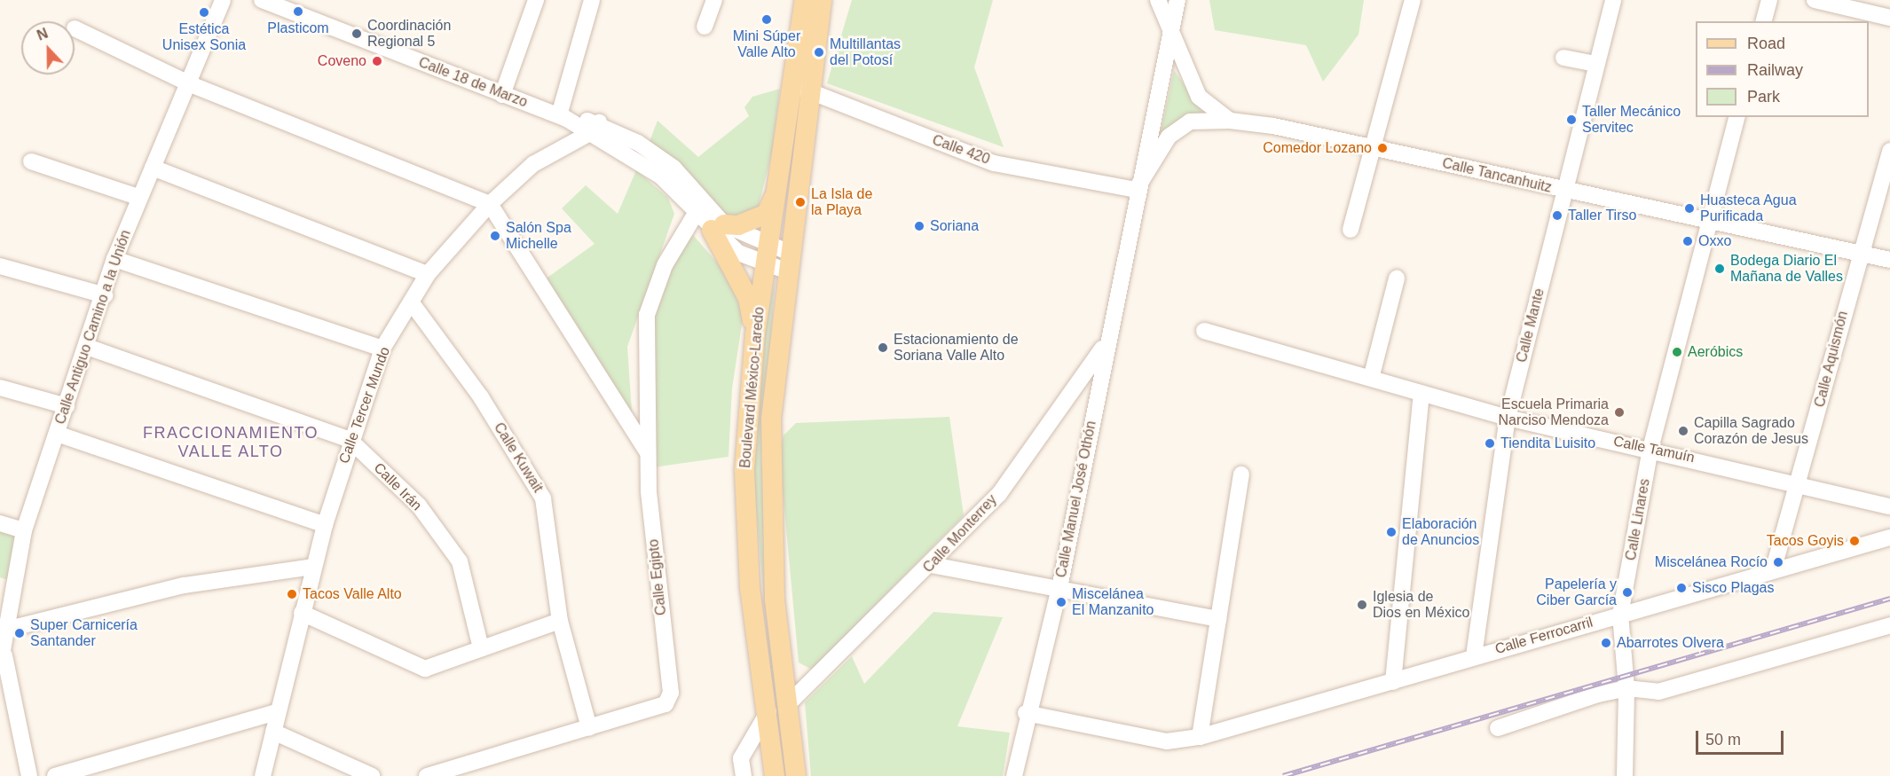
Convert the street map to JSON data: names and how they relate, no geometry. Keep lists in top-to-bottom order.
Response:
{
  "streets": {
    "main road": ["Boulevard México-Laredo"],
    "street": [
      "Calle 18 de Marzo",
      "Calle 420",
      "Calle Tancanhuitz",
      "Calle Mante",
      "Calle Antiguo Camino a la Unión",
      "Calle Aquismón",
      "Calle Tercer Mundo",
      "Calle Tamuín",
      "Calle Kuwait",
      "Calle Irán",
      "Calle Manuel José Othón",
      "Calle Linares",
      "Calle Monterrey",
      "Calle Egipto",
      "Calle Ferrocarril"
    ]
  },
  "crossings": [
    ["Calle 18 de Marzo", "Boulevard México-Laredo"],
    ["Calle 18 de Marzo", "Calle Tercer Mundo"],
    ["Calle 18 de Marzo", "Calle Egipto"],
    ["Calle 420", "Calle Tancanhuitz"],
    ["Calle 420", "Boulevard México-Laredo"],
    ["Calle 420", "Calle Manuel José Othón"],
    ["Calle Tancanhuitz", "Calle Mante"],
    ["Calle Tancanhuitz", "Calle Aquismón"],
    ["Calle Tancanhuitz", "Calle Manuel José Othón"],
    ["Calle Tancanhuitz", "Calle Linares"],
    ["Calle Mante", "Calle Tamuín"],
    ["Calle Mante", "Calle Ferrocarril"],
    ["Calle Antiguo Camino a la Unión", "Calle Irán"],
    ["Calle Aquismón", "Calle Tamuín"],
    ["Calle Aquismón", "Calle Ferrocarril"],
    ["Boulevard México-Laredo", "Calle Monterrey"],
    ["Calle Tercer Mundo", "Calle Kuwait"],
    ["Calle Tercer Mundo", "Calle Irán"],
    ["Calle Tamuín", "Calle Linares"],
    ["Calle Kuwait", "Calle Egipto"],
    ["Calle Manuel José Othón", "Calle Monterrey"],
    ["Calle Manuel José Othón", "Calle Ferrocarril"],
    ["Calle Linares", "Calle Ferrocarril"]
  ],
  "districts": ["FRACCIONAMIENTO VALLE ALTO"],
  "places": [
    "Plasticom",
    "Estética Unisex Sonia",
    "Mini Súper Valle Alto",
    "Coordinación Regional 5",
    "Multillantas del Potosí",
    "Coveno",
    "Taller Mecánico Servitec",
    "Comedor Lozano",
    "La Isla de la Playa",
    "Huasteca Agua Purificada",
    "Taller Tirso",
    "Soriana",
    "Salón Spa Michelle",
    "Oxxo",
    "Bodega Diario El Mañana de Valles",
    "Estacionamiento de Soriana Valle Alto",
    "Aeróbics",
    "Escuela Primaria Narciso Mendoza",
    "Capilla Sagrado Corazón de Jesus",
    "Tiendita Luisito",
    "Elaboración de Anuncios",
    "Tacos Goyis",
    "Miscelánea Rocío",
    "Sisco Plagas",
    "Papelería y Ciber García",
    "Tacos Valle Alto",
    "Miscelánea El Manzanito",
    "Iglesia de Dios en México",
    "Super Carnicería Santander",
    "Abarrotes Olvera"
  ],
  "legend": ["Road", "Railway", "Park"],
  "scale_bar": "50 m",
  "north": "top"
}
